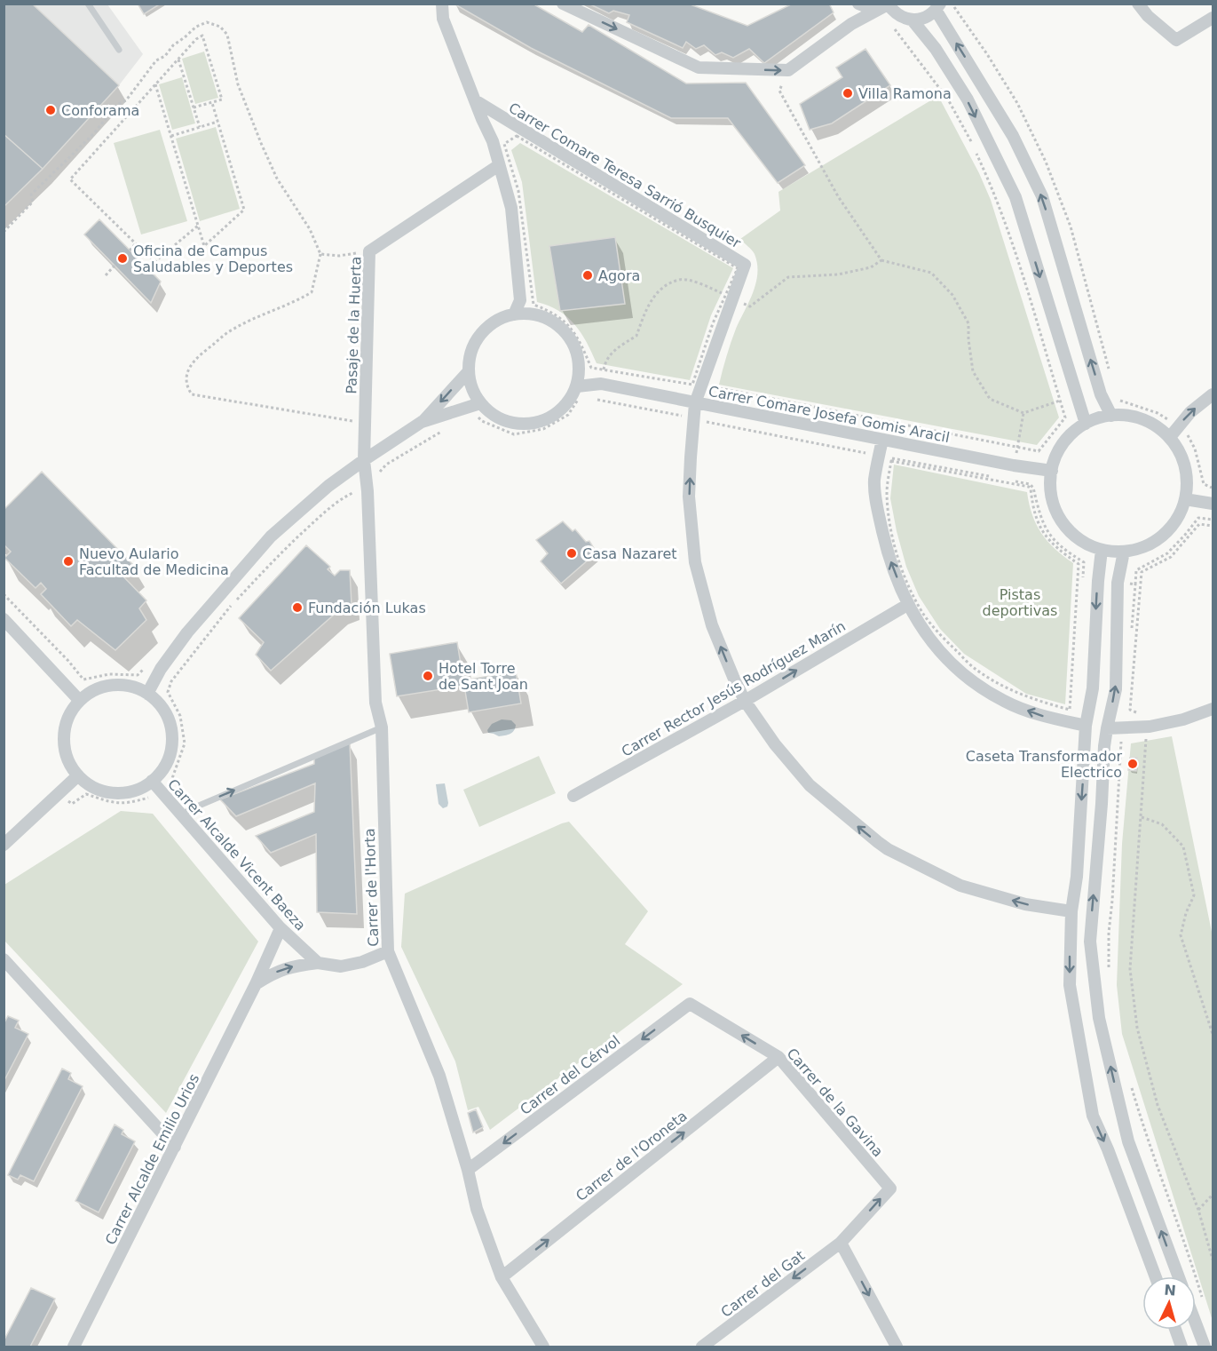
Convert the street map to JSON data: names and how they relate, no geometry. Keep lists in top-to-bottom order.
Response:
{
  "streets": {
    "street": [
      "Carrer Comare Teresa Sarrió Busquier",
      "Pasaje de la Huerta",
      "Carrer Comare Josefa Gomis Aracil",
      "Carrer Rector Jesús Rodríguez Marín",
      "Carrer Alcalde Vicent Baeza",
      "Carrer de l'Horta",
      "Carrer del Cérvol",
      "Carrer de la Gavina",
      "Carrer de l'Oroneta",
      "Carrer Alcalde Emilio Urios",
      "Carrer del Gat"
    ]
  },
  "crossings": [
    ["Carrer Comare Teresa Sarrió Busquier", "Carrer Comare Josefa Gomis Aracil"],
    ["Carrer Comare Teresa Sarrió Busquier", "Carrer Rector Jesús Rodríguez Marín"],
    ["Pasaje de la Huerta", "Carrer de l'Horta"],
    ["Carrer Alcalde Vicent Baeza", "Carrer Alcalde Emilio Urios"],
    ["Carrer de l'Horta", "Carrer del Cérvol"],
    ["Carrer de l'Horta", "Carrer de l'Oroneta"],
    ["Carrer del Cérvol", "Carrer de la Gavina"],
    ["Carrer de la Gavina", "Carrer de l'Oroneta"],
    ["Carrer de la Gavina", "Carrer del Gat"]
  ],
  "one_way": [
    "Carrer Comare Teresa Sarrió Busquier",
    "Carrer Rector Jesús Rodríguez Marín",
    "Carrer del Cérvol",
    "Carrer de la Gavina",
    "Carrer de l'Oroneta",
    "Carrer del Gat"
  ],
  "parks": ["Pistas deportivas"],
  "places": [
    "Villa Ramona",
    "Conforama",
    "Oficina de Campus Saludables y Deportes",
    "Agora",
    "Casa Nazaret",
    "Nuevo Aulario Facultad de Medicina",
    "Fundación Lukas",
    "Hotel Torre de Sant Joan",
    "Caseta Transformador Electrico"
  ],
  "north": "top"
}
